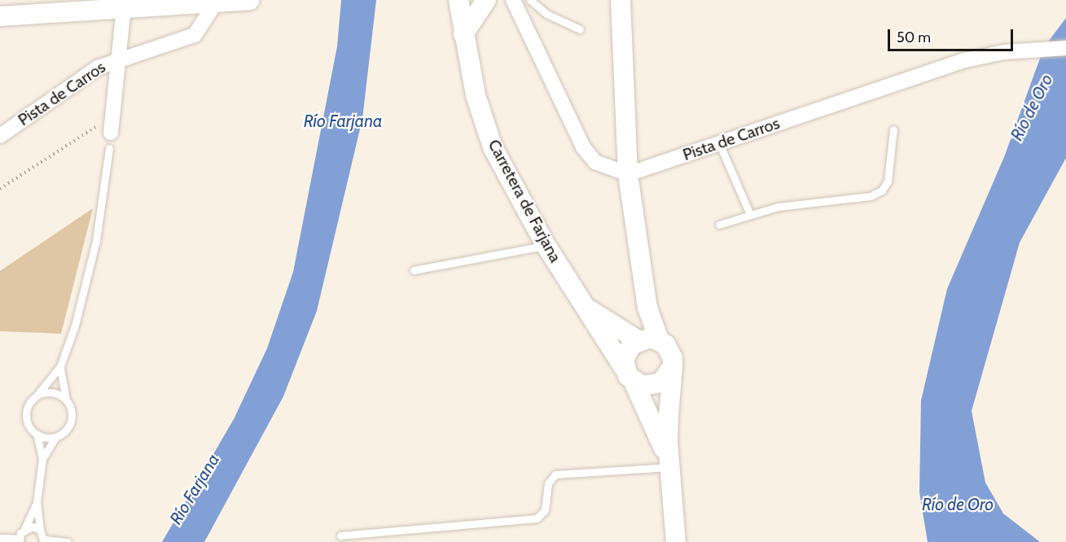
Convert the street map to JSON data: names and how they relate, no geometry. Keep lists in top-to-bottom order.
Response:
{
  "streets": {
    "main road": ["Carretera de Farjana"],
    "street": ["Pista de Carros"]
  },
  "water": ["Río de Oro", "Río Farjana"],
  "scale_bar": "50 m"
}
